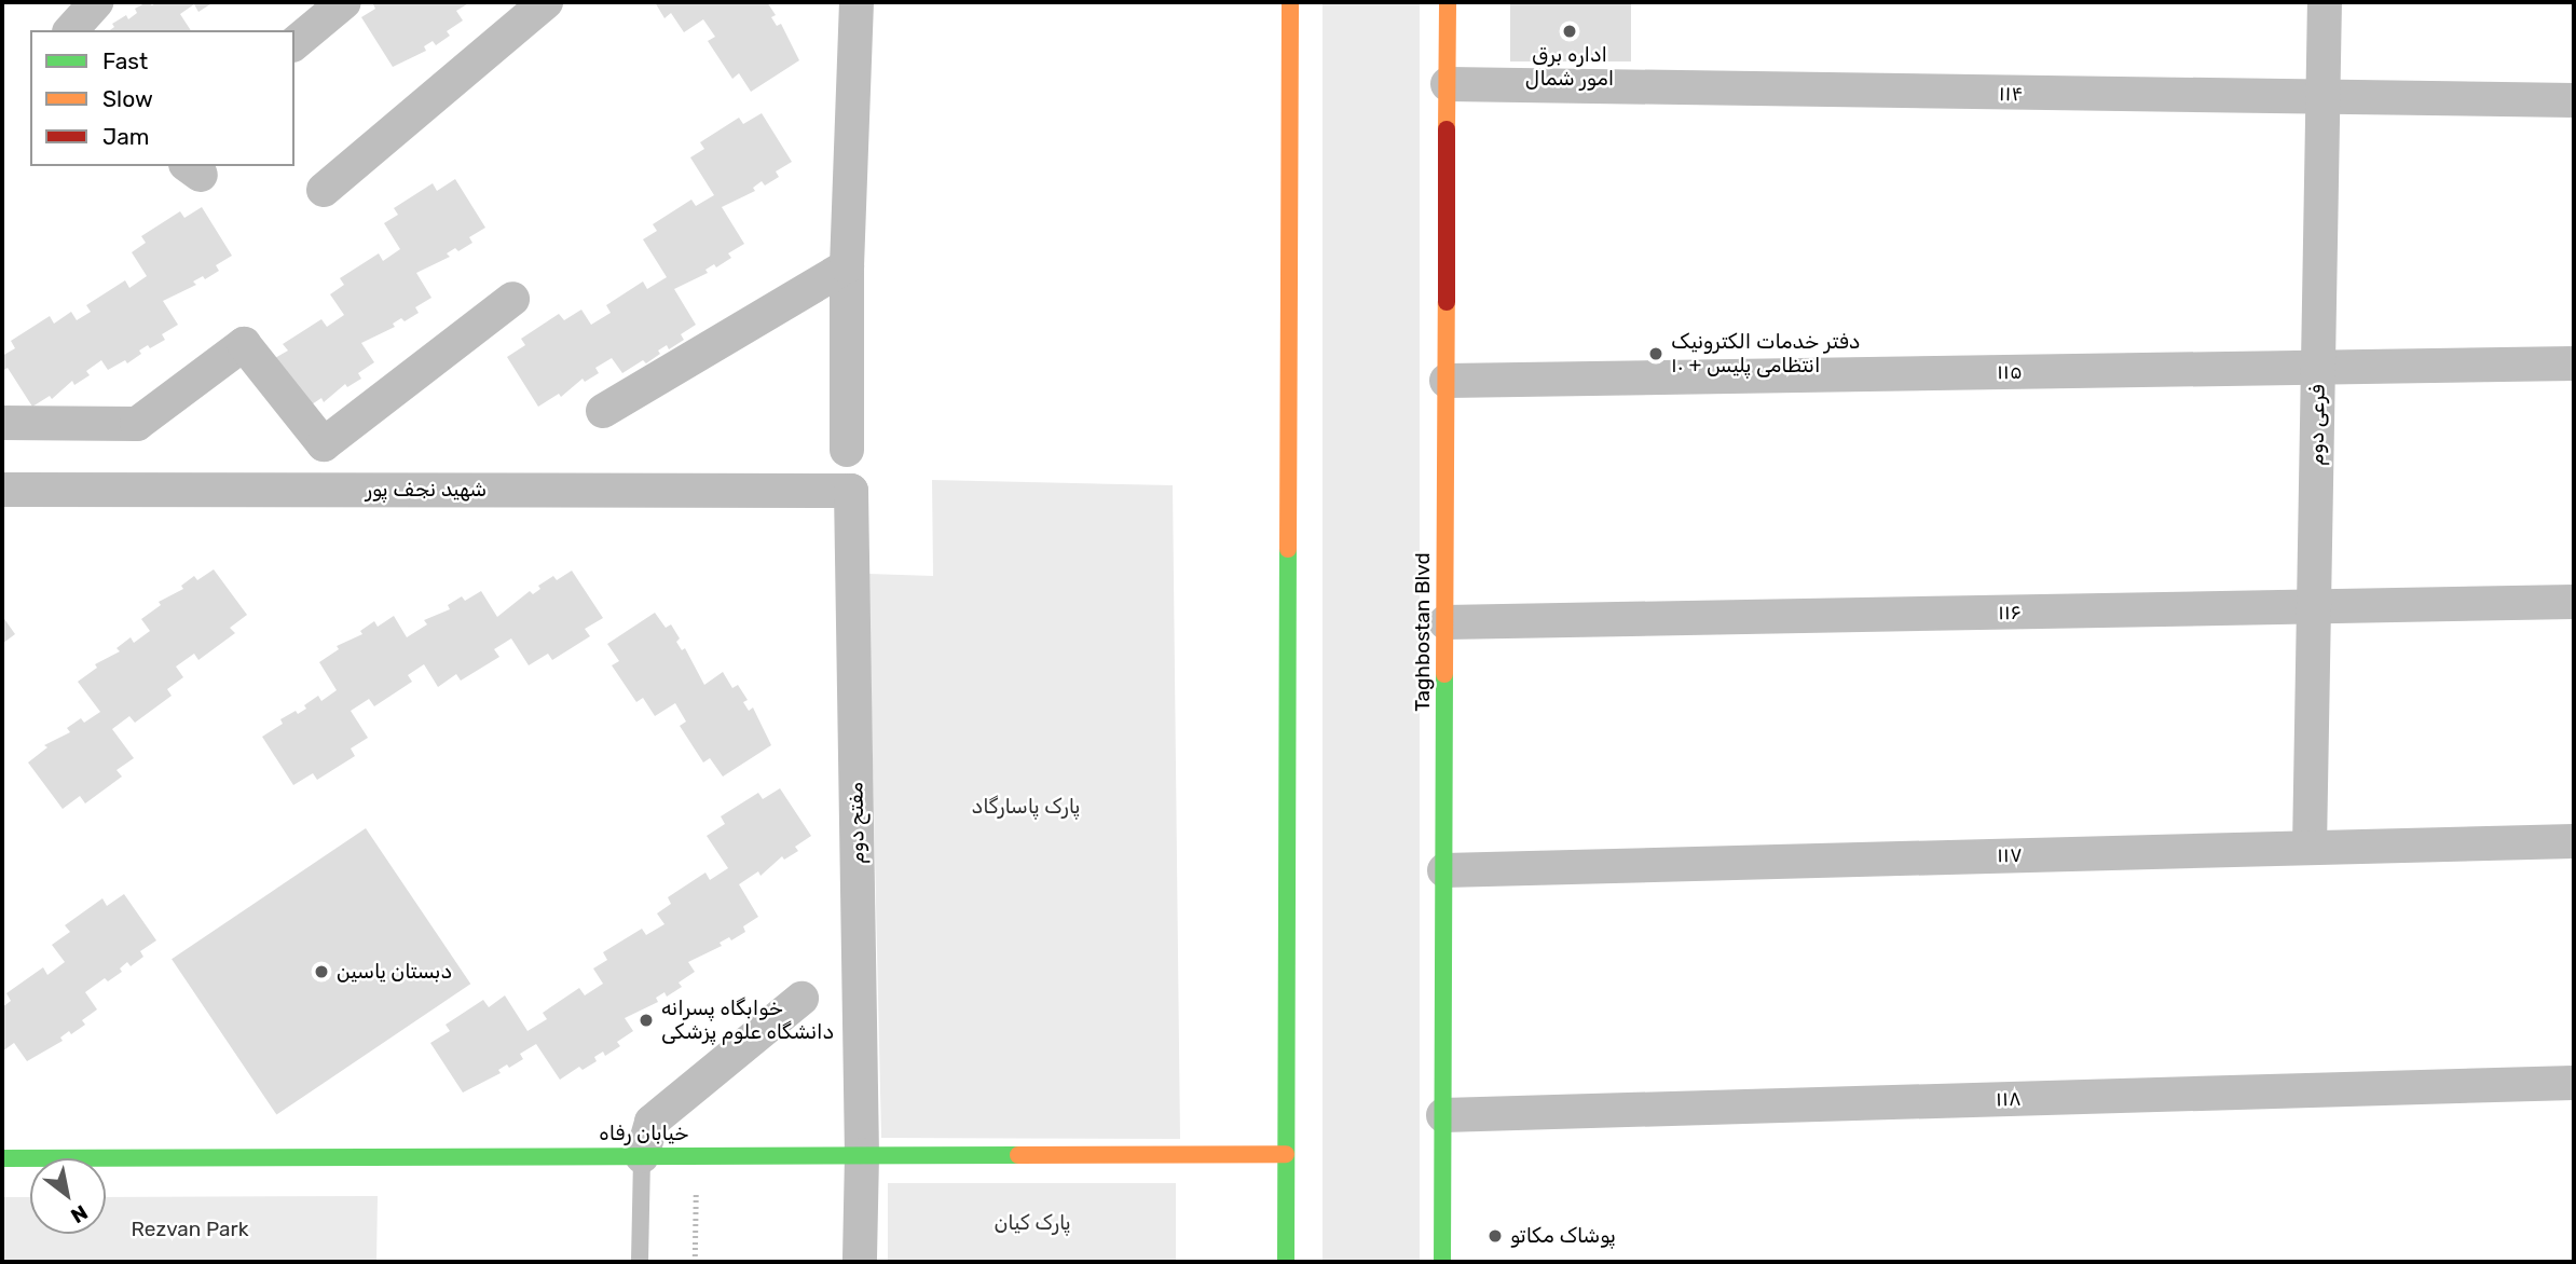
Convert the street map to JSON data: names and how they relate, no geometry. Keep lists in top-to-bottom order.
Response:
{
  "streets": {
    "main road": ["Taghbostan Blvd", "خیابان رفاه"],
    "street": [
      "۱۱۴",
      "۱۱۵",
      "فرعی دوم",
      "شهید نجف پور",
      "۱۱۶",
      "مفتح دوم",
      "۱۱۷",
      "۱۱۸"
    ]
  },
  "crossings": [
    ["۱۱۴", "فرعی دوم"],
    ["۱۱۴", "Taghbostan Blvd"],
    ["۱۱۵", "فرعی دوم"],
    ["۱۱۵", "Taghbostan Blvd"],
    ["فرعی دوم", "۱۱۶"],
    ["فرعی دوم", "۱۱۷"],
    ["شهید نجف پور", "مفتح دوم"],
    ["۱۱۶", "Taghbostan Blvd"],
    ["Taghbostan Blvd", "۱۱۷"],
    ["Taghbostan Blvd", "۱۱۸"],
    ["مفتح دوم", "خیابان رفاه"]
  ],
  "parks": ["پارک پاسارگاد", "پارک کیان", "Rezvan Park"],
  "places": [
    "اداره برق امور شمال",
    "دفتر خدمات الکترونیک انتظامی پلیس + ۱۰",
    "دبستان یاسین",
    "خوابگاه پسرانه دانشگاه علوم پزشکی",
    "پوشاک مکاتو"
  ],
  "legend": ["Fast", "Slow", "Jam"],
  "north": "bottom right"
}
